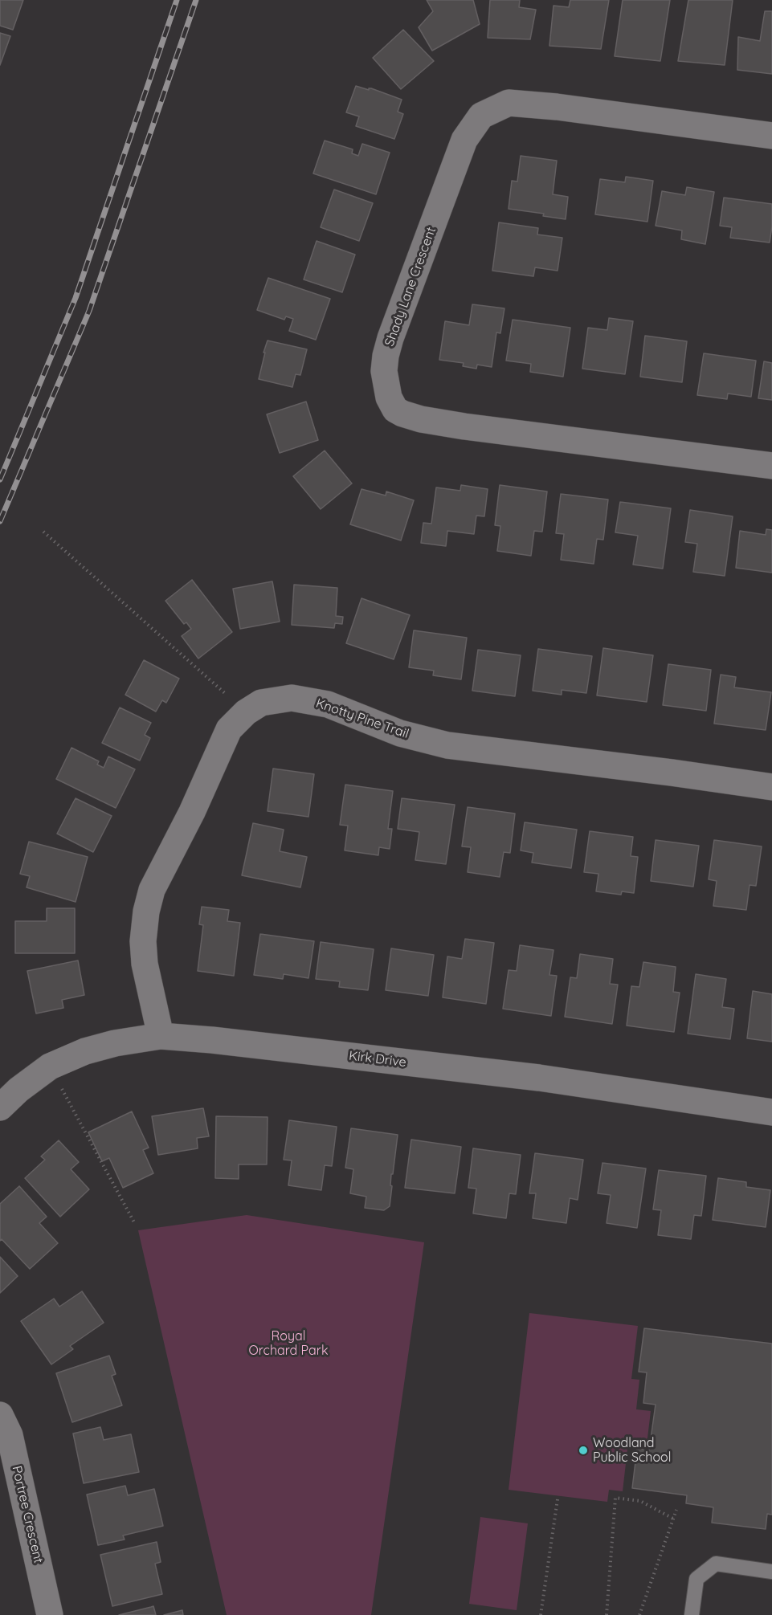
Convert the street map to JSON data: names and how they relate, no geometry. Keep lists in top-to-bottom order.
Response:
{
  "streets": {
    "street": [
      "Shady Lane Crescent",
      "Knotty Pine Trail",
      "Kirk Drive",
      "Portree Crescent"
    ]
  },
  "crossings": [
    ["Knotty Pine Trail", "Kirk Drive"]
  ],
  "parks": ["Royal Orchard Park"],
  "places": ["Woodland Public School"]
}
